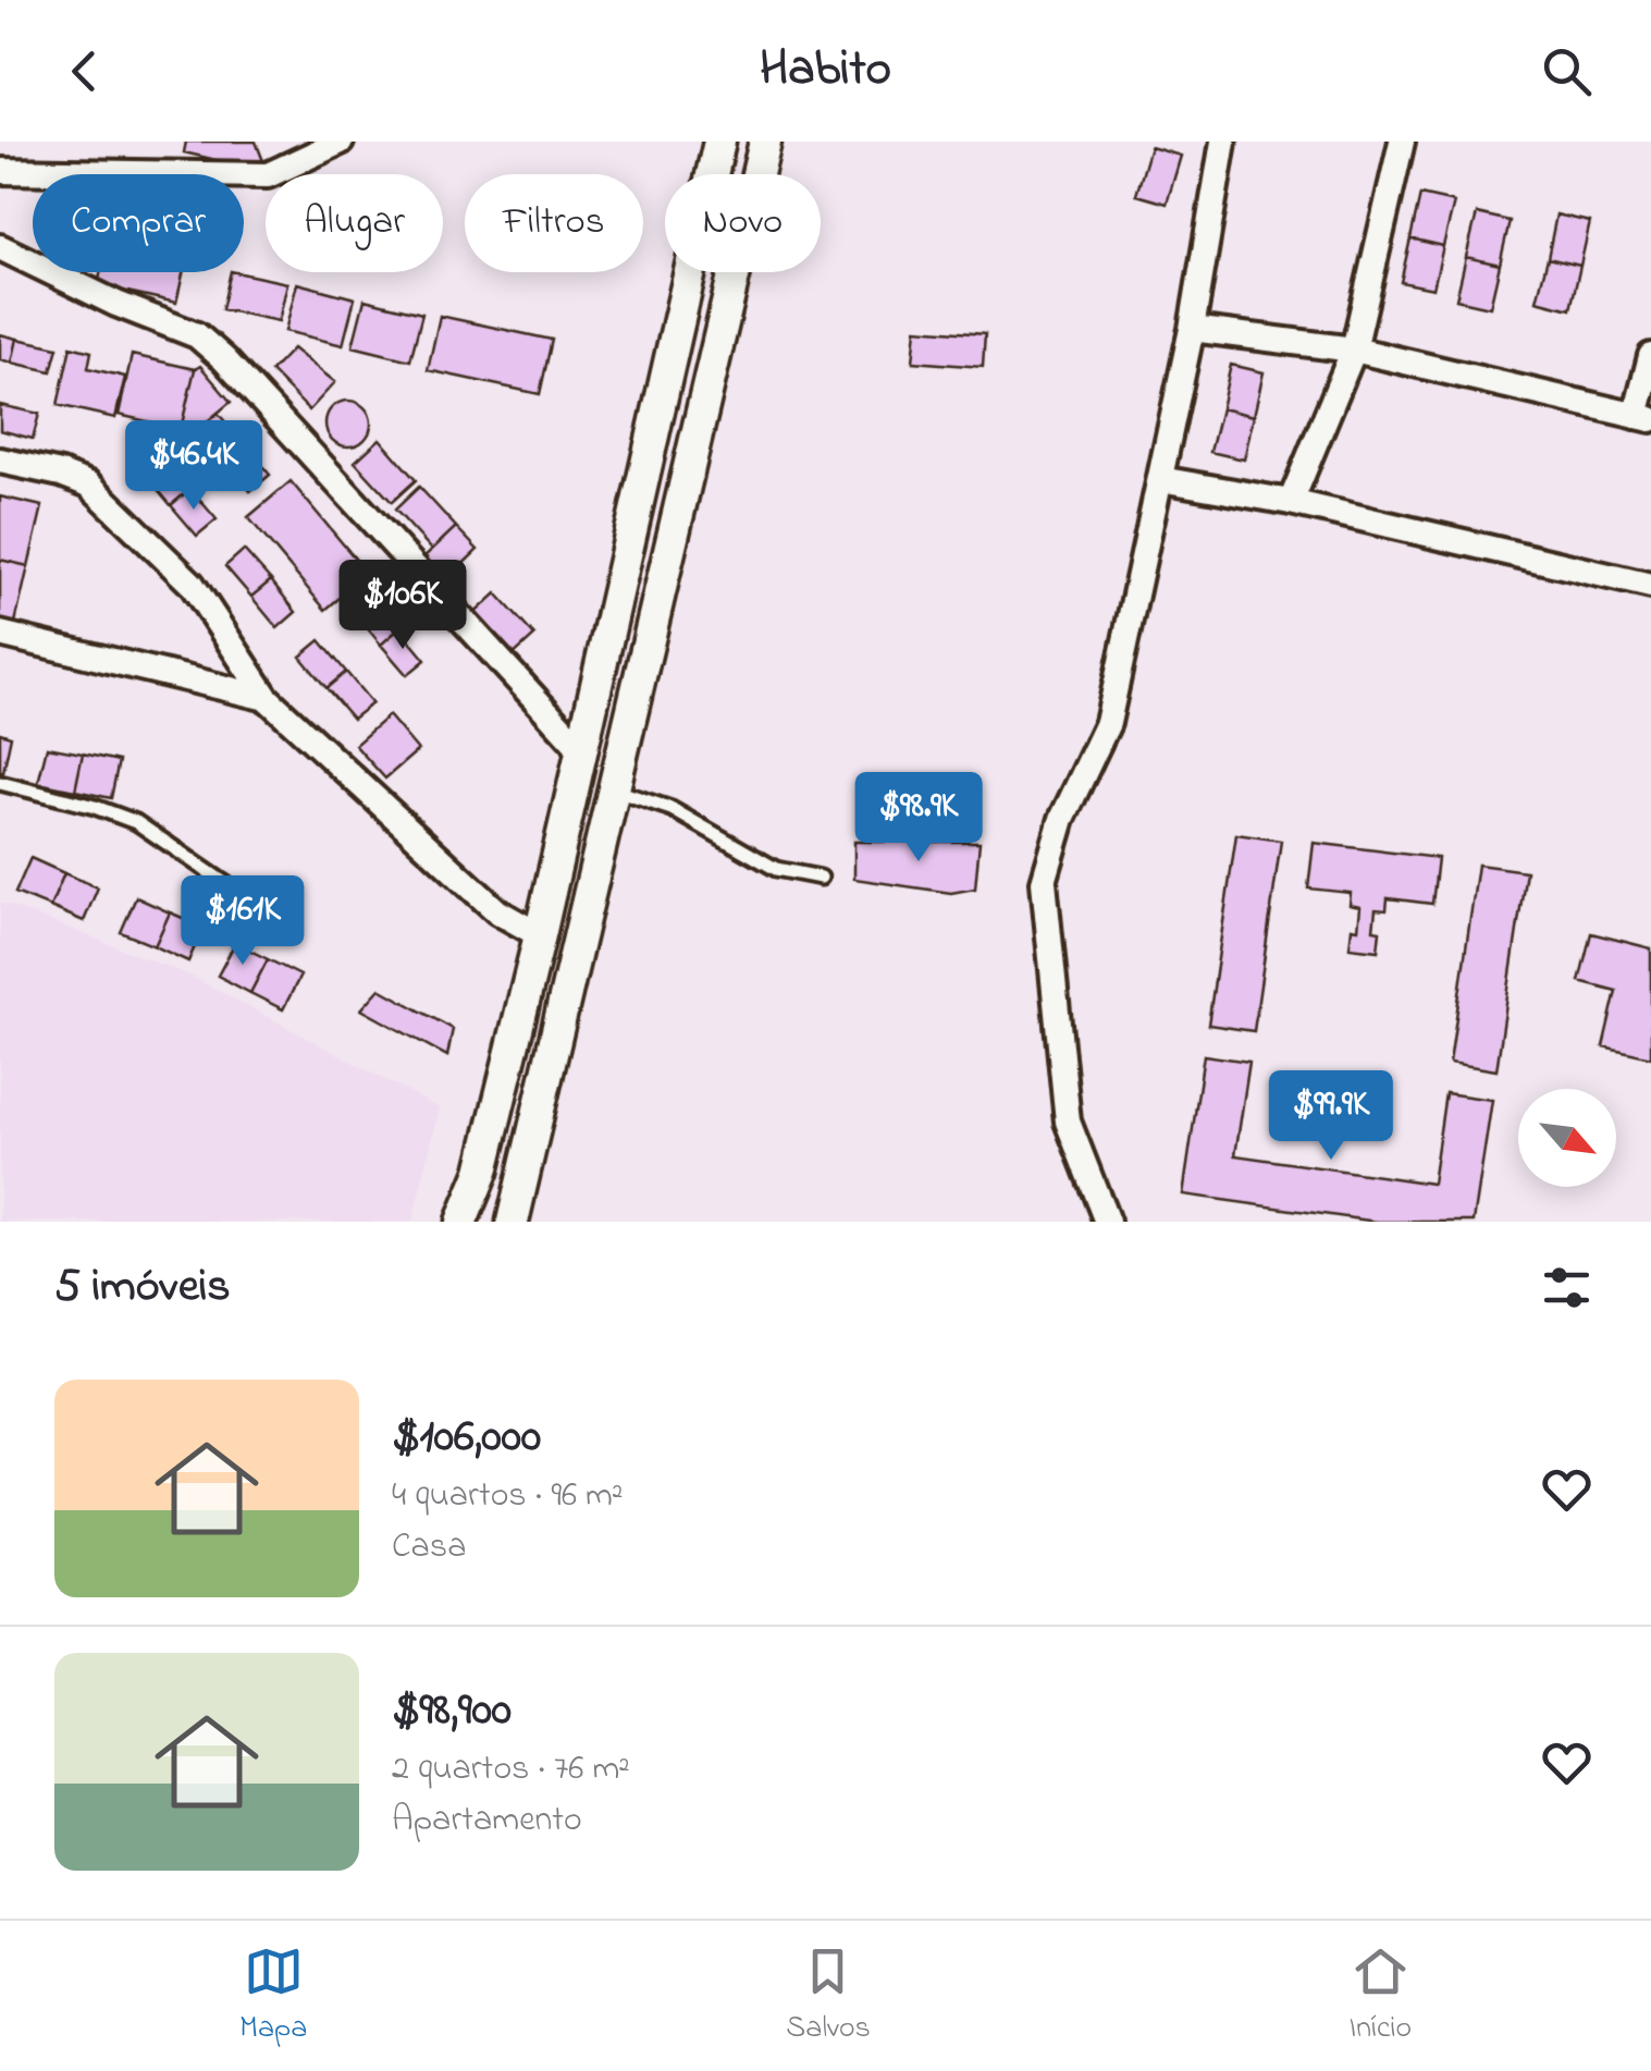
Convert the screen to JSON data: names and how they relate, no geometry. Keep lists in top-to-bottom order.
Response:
{
  "north": "bottom right",
  "page": {
    "header": "Habito",
    "chip": [
      "Comprar",
      "Alugar",
      "Filtros",
      "Novo"
    ],
    "price": [
      "$46.4K",
      "$106K",
      "$98.9K",
      "$161K",
      "$99.9K"
    ],
    "heading": "5 imóveis",
    "list": [
      {
        "name": "$106,000",
        "note": "4 quartos · 96 m² · Casa"
      },
      {
        "name": "$98,900",
        "note": "2 quartos · 76 m² · Apartamento"
      }
    ],
    "tabs": ["Mapa", "Salvos", "Início"]
  }
}
